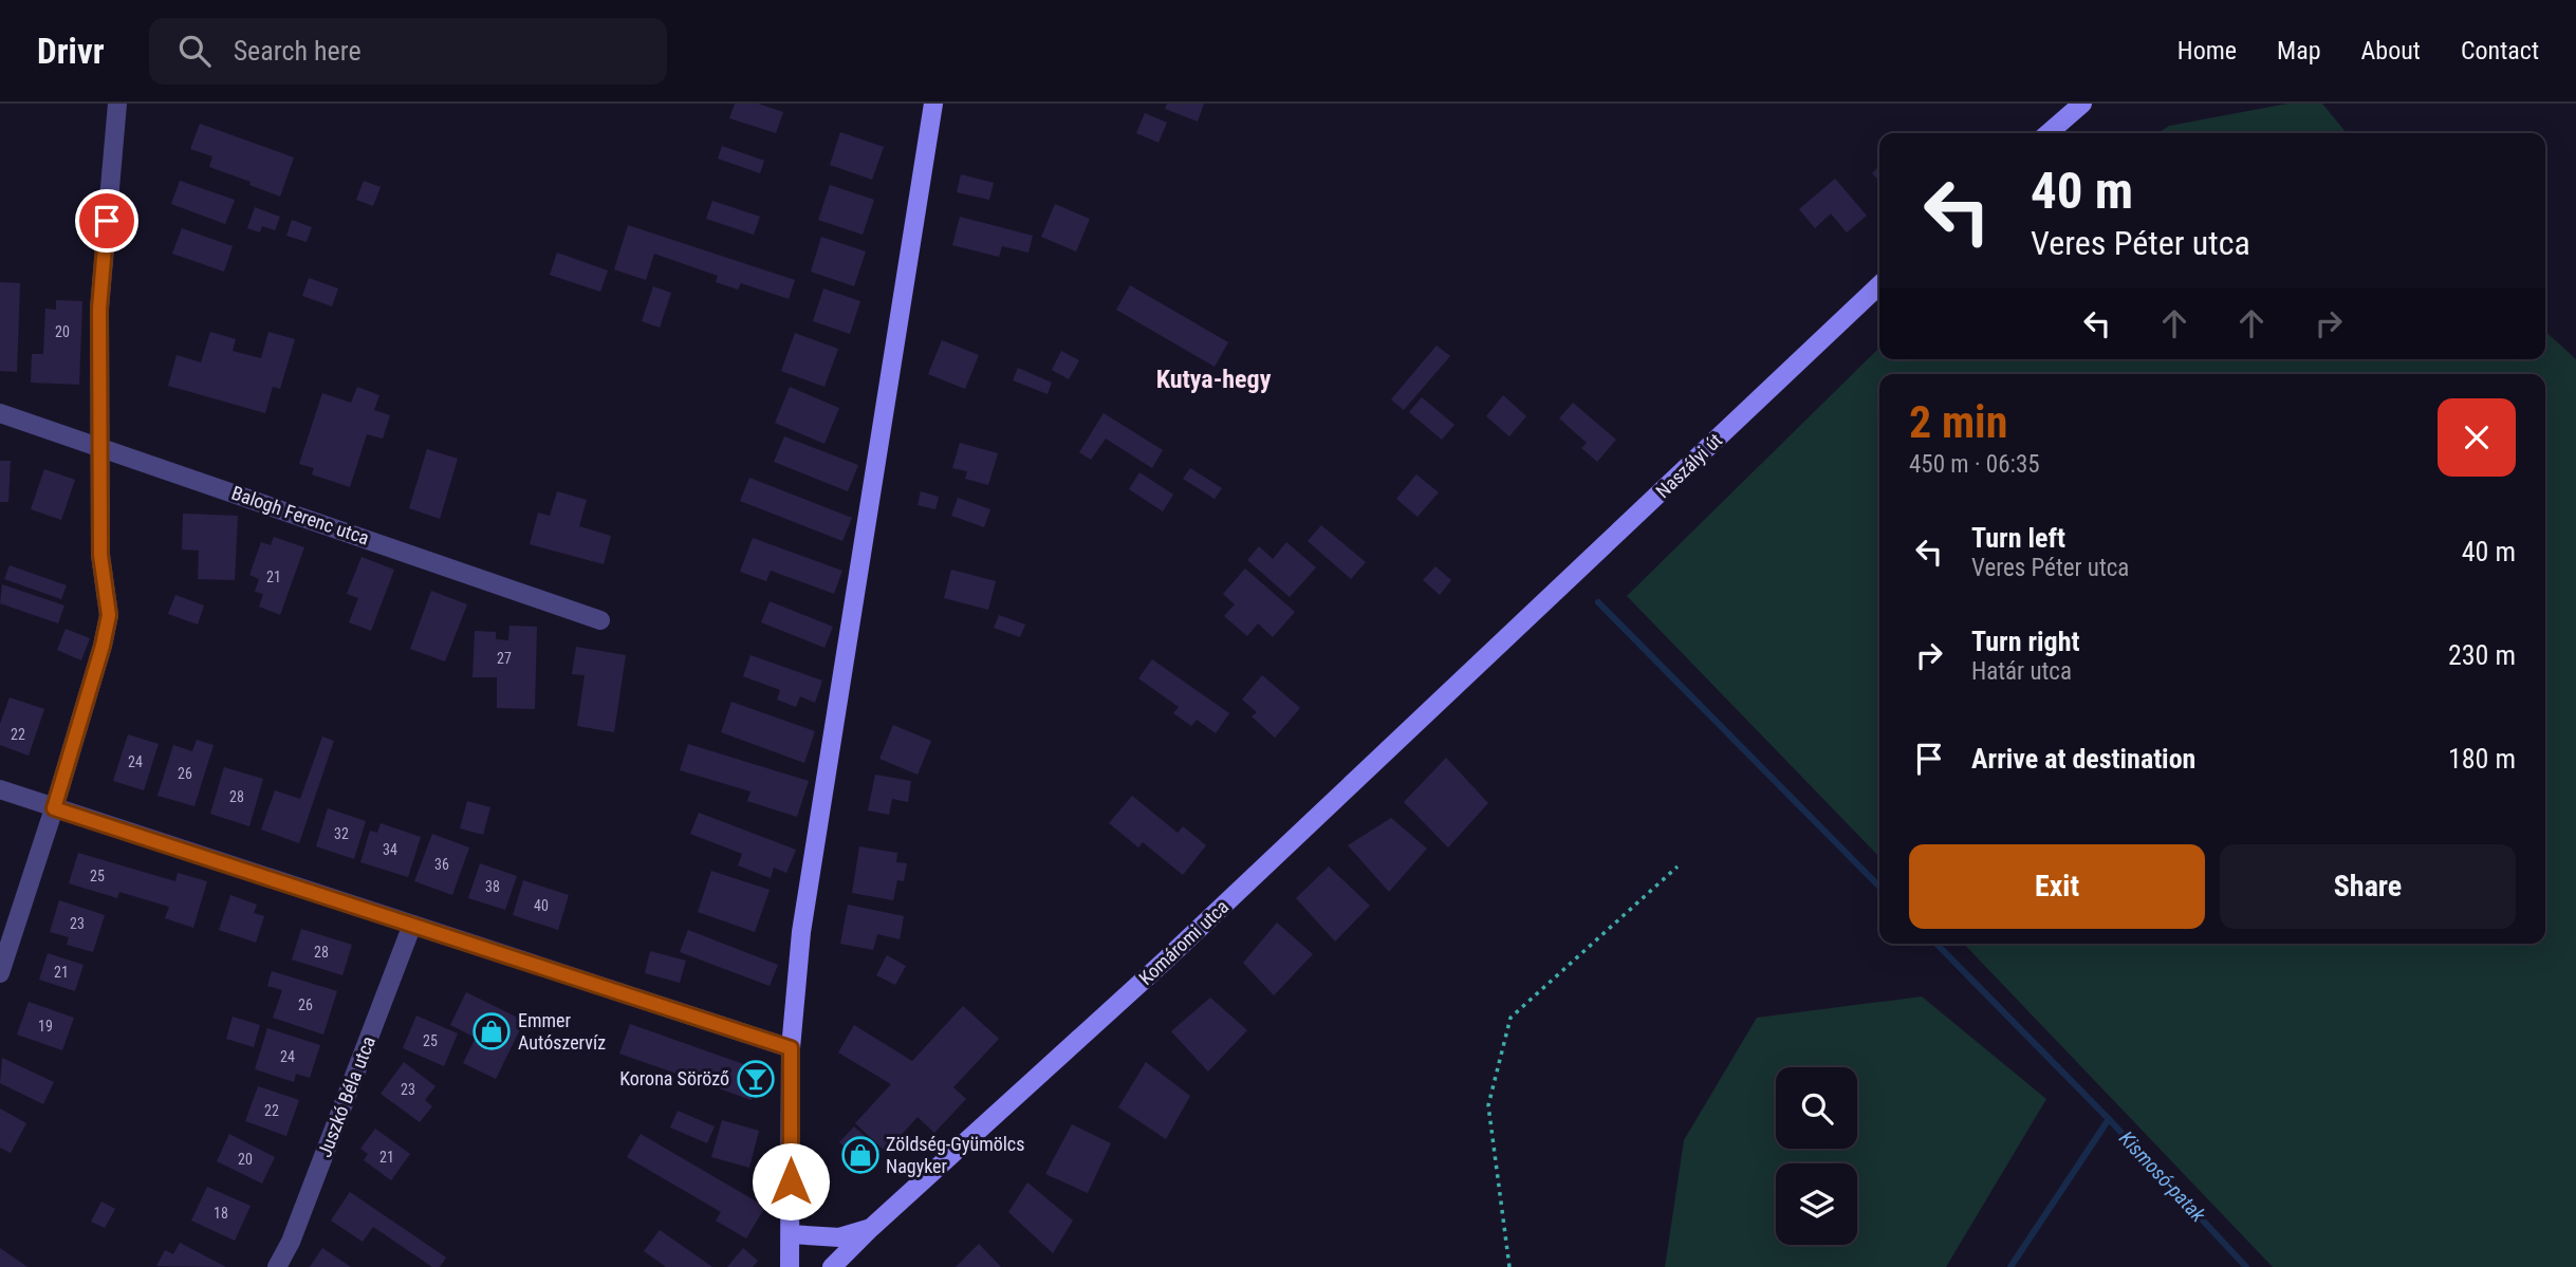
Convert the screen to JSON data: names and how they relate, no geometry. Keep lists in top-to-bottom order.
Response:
{
  "streets": {
    "main road": ["Naszályi út", "Komáromi utca"],
    "street": ["Balogh Ferenc utca", "Juszkó Béla utca"]
  },
  "crossings": [
    ["Naszályi út", "Komáromi utca"]
  ],
  "districts": ["Kutya-hegy"],
  "water": ["Kismosó-patak"],
  "places": {
    "shop": ["Emmer Autószervíz", "Zöldség-Gyümölcs Nagyker"],
    "bar": ["Korona Söröző"]
  },
  "house_numbers": [
    "20",
    "21",
    "27",
    "22",
    "24",
    "26",
    "28",
    "32",
    "34",
    "36",
    "25",
    "38",
    "40",
    "23",
    "28",
    "21",
    "26",
    "19",
    "25",
    "24",
    "23",
    "22",
    "21",
    "20",
    "18"
  ],
  "page": {
    "header": "Drivr",
    "search": "Search here",
    "nav": [
      "Home",
      "Map",
      "About",
      "Contact"
    ],
    "turn": ["40 m", "Veres Péter utca"],
    "heading": ["2 min", "450 m · 06:35"],
    "list": [
      {
        "name": "Turn left",
        "note": "Veres Péter utca",
        "value": "40 m"
      },
      {
        "name": "Turn right",
        "note": "Határ utca",
        "value": "230 m"
      },
      {
        "name": "Arrive at destination",
        "value": "180 m"
      }
    ],
    "buttons": ["Exit", "Share"]
  }
}
